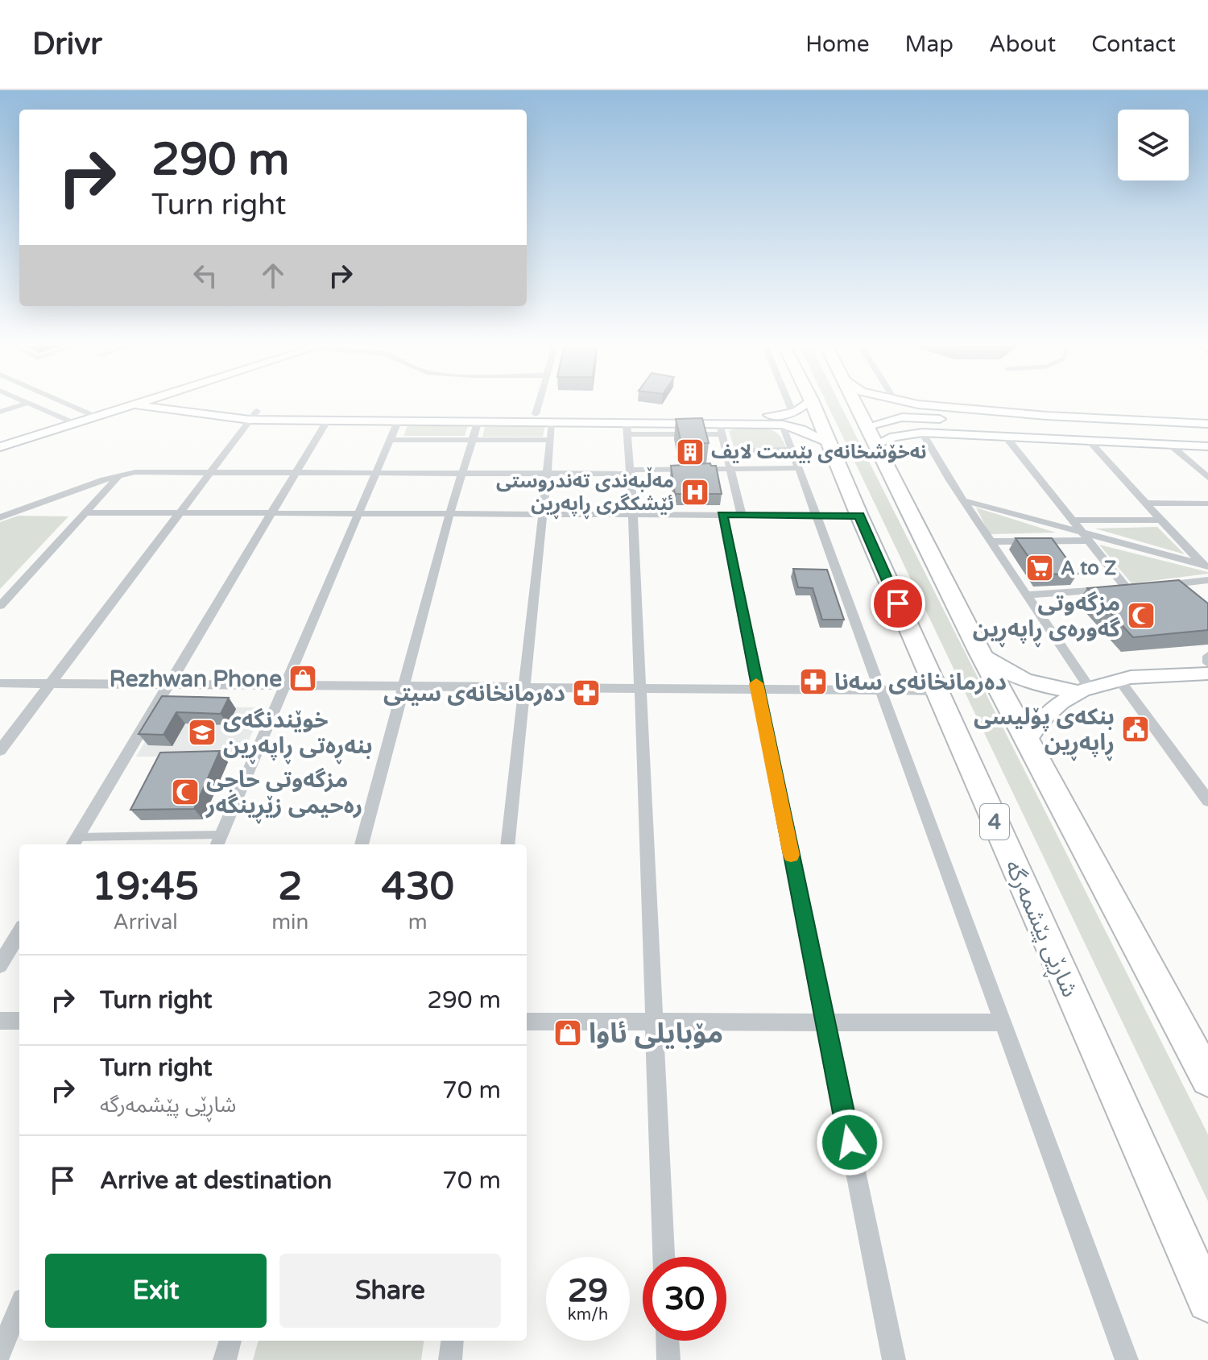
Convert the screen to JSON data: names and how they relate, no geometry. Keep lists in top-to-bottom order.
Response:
{
  "streets": {
    "highway": ["4", "شاڕێی پێشمەرگە"]
  },
  "places": {
    "building": ["نەخۆشخانەی بێست لایف"],
    "hospital": ["مەڵبەندی تەندروستی ئێشکگری ڕاپەڕین"],
    "supermarket": ["A to Z"],
    "mosque": ["مزگەوتی گەورەی ڕاپەڕین", "مزگەوتی حاجی رەحیمی زێڕینگەر"],
    "shop": ["Rezhwan Phone", "مۆبایلی ئاوا"],
    "pharmacy": ["دەرمانخانەی سەنا", "دەرمانخانەی سیتی"],
    "public building": ["بنکەی پۆلیسی ڕاپەڕین"],
    "school or university": ["خوێندنگەی بنەڕەتی ڕاپەڕین"]
  },
  "page": {
    "header": "Drivr",
    "nav": [
      "Home",
      "Map",
      "About",
      "Contact"
    ],
    "turn": ["290 m", "Turn right"],
    "eta": [
      "19:45",
      "Arrival",
      "2",
      "min",
      "430",
      "m"
    ],
    "list": [
      {
        "name": "Turn right",
        "value": "290 m"
      },
      {
        "name": "Turn right",
        "note": "شاڕێی پێشمەرگە",
        "value": "70 m"
      },
      {
        "name": "Arrive at destination",
        "value": "70 m"
      }
    ],
    "buttons": ["Exit", "Share"],
    "speed": "29 km/h",
    "limit": "30"
  }
}
